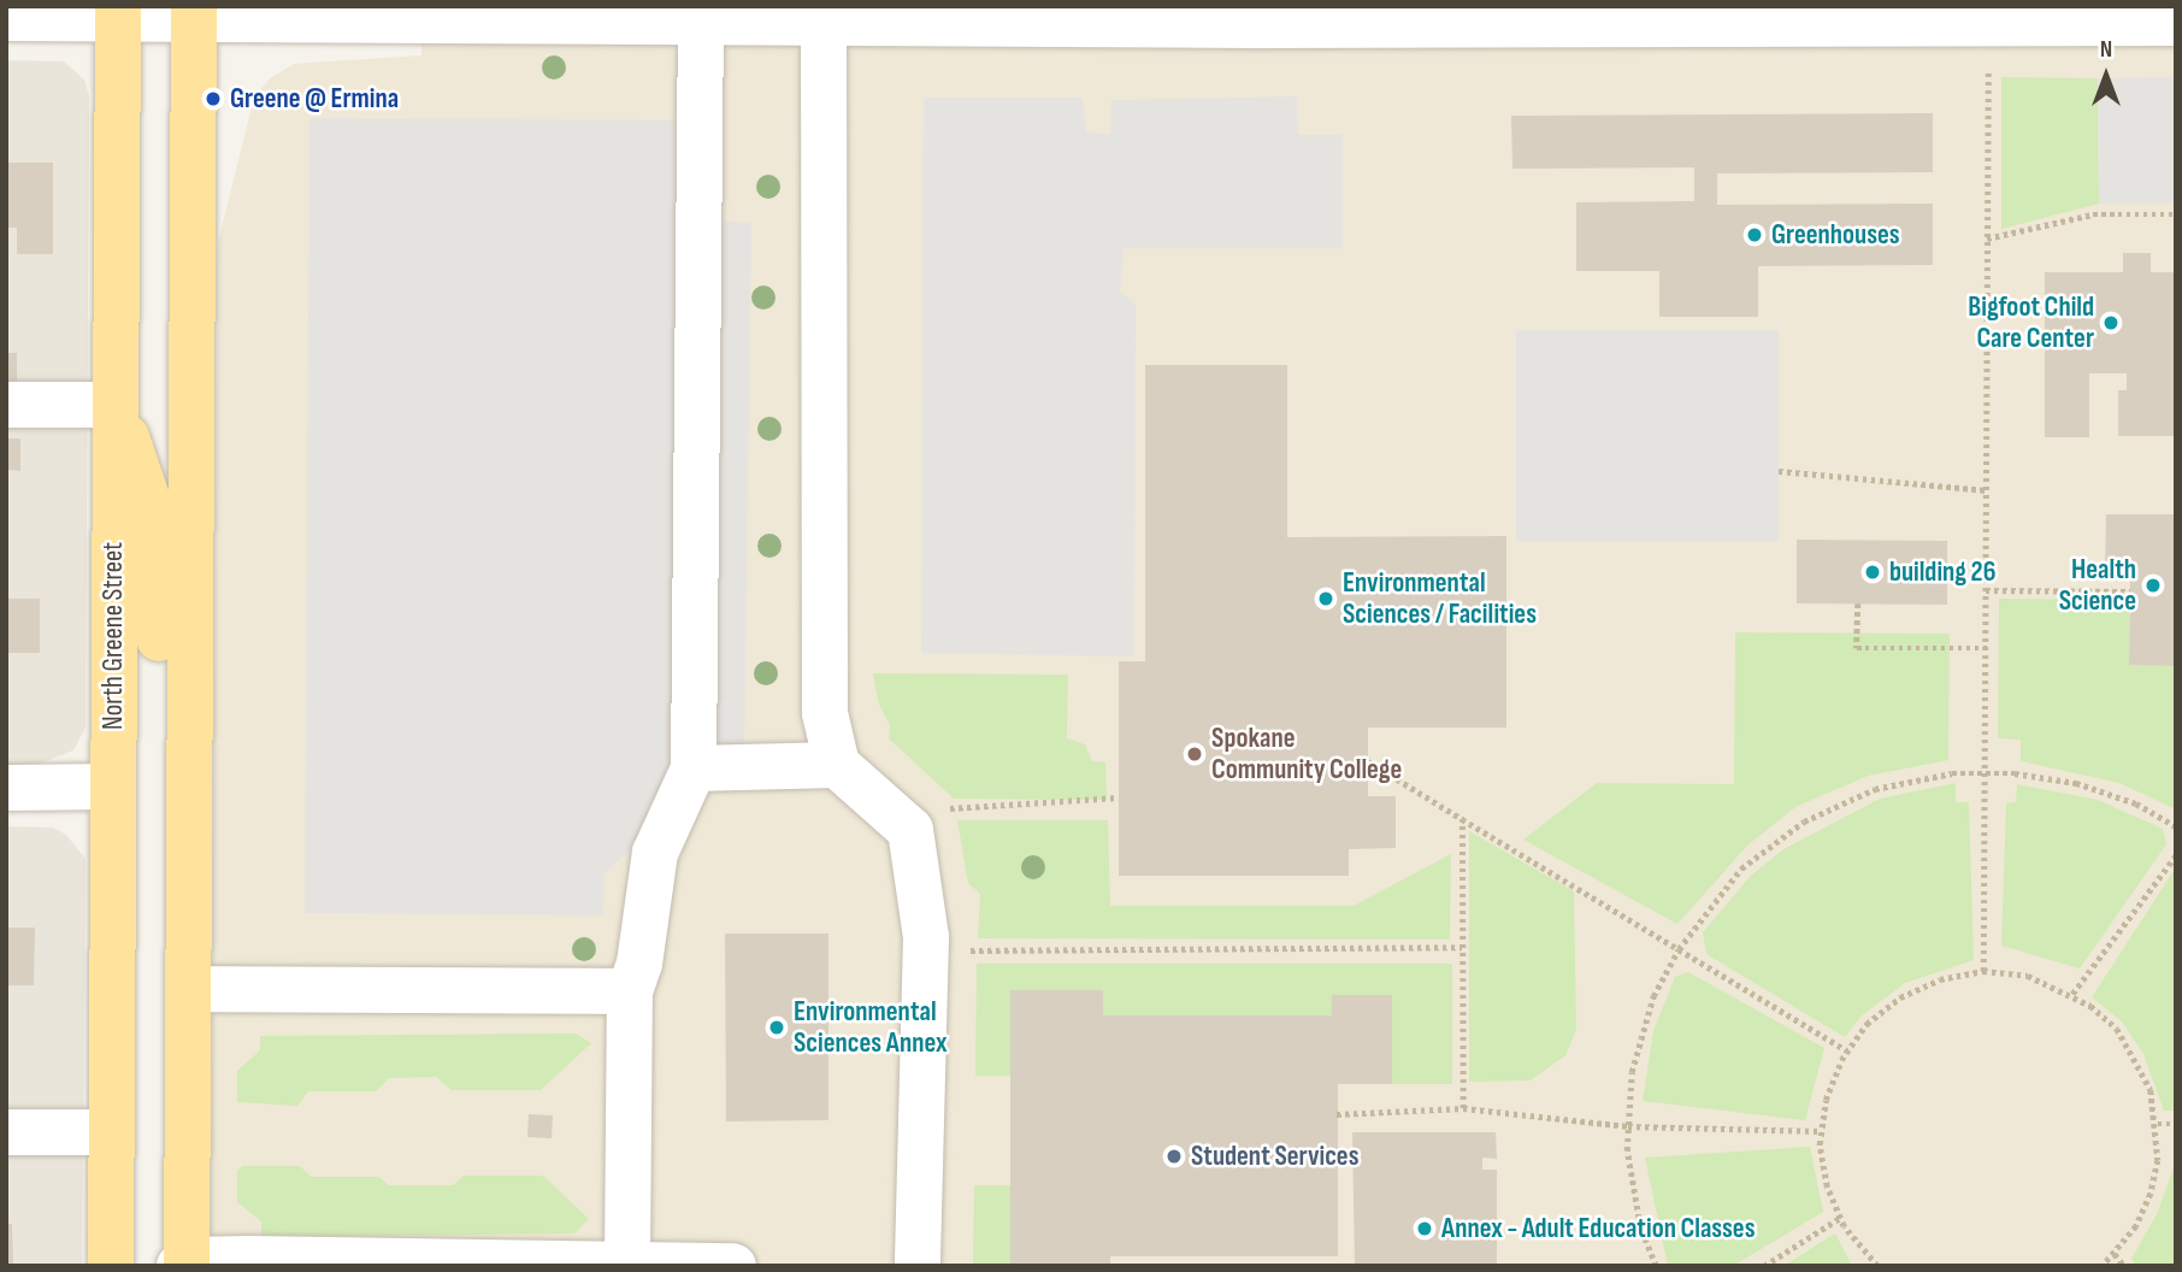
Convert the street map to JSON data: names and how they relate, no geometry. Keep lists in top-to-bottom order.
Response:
{
  "streets": {
    "main road": ["North Greene Street"]
  },
  "places": [
    "Greene @ Ermina",
    "Greenhouses",
    "Bigfoot Child Care Center",
    "building 26",
    "Health Science",
    "Environmental Sciences / Facilities",
    "Spokane Community College",
    "Environmental Sciences Annex",
    "Student Services",
    "Annex - Adult Education Classes"
  ],
  "north": "top"
}
